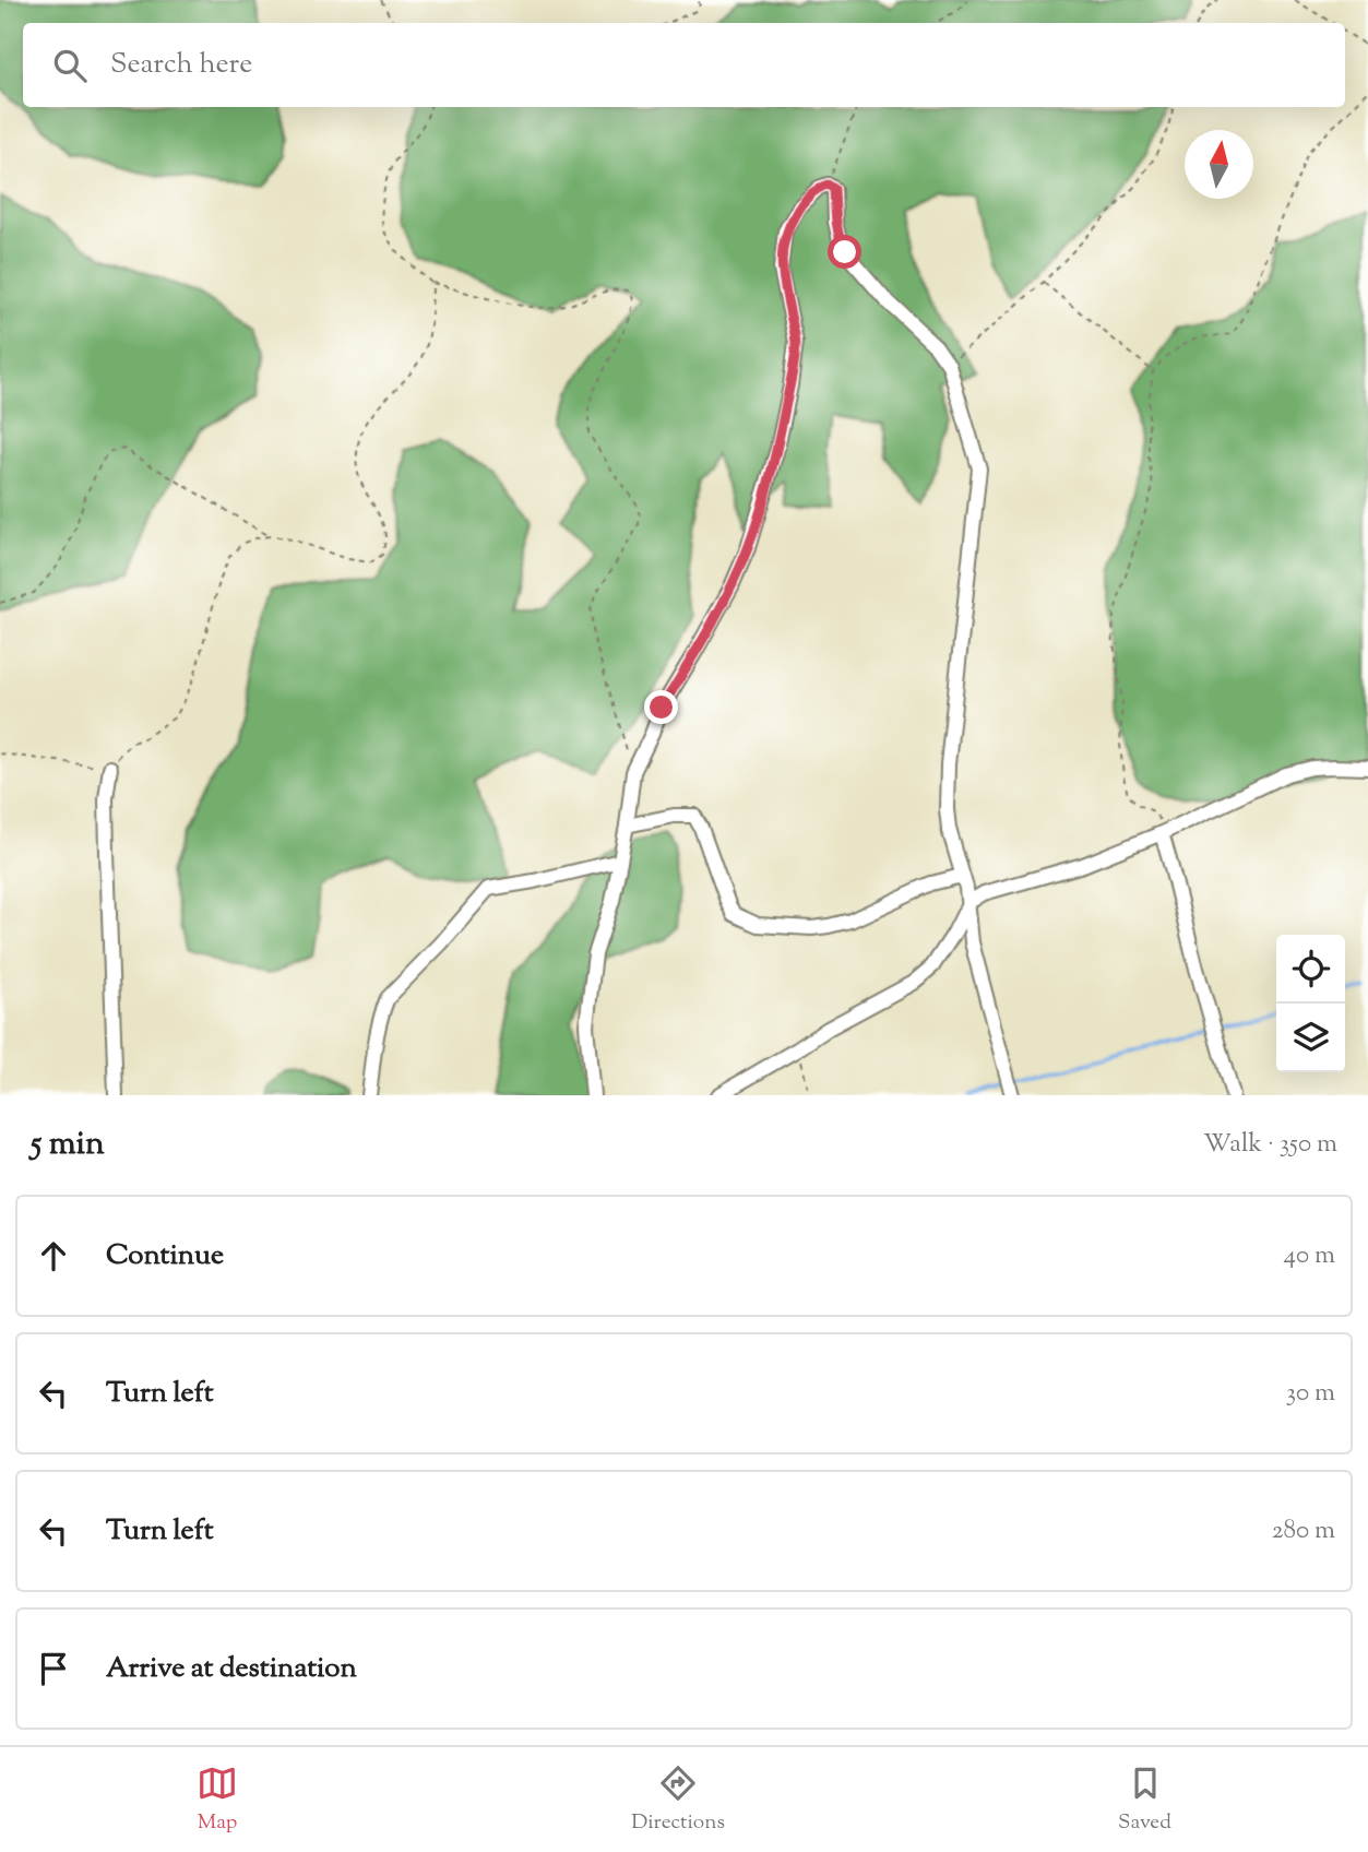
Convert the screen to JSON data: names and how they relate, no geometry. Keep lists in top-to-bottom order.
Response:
{
  "north": "top",
  "page": {
    "search": "Search here",
    "heading": ["5 min", "Walk · 350 m"],
    "list": [
      ["Continue", "40 m"],
      ["Turn left", "30 m"],
      ["Turn left", "280 m"],
      "Arrive at destination"
    ],
    "nav": ["Map", "Directions", "Saved"]
  }
}
